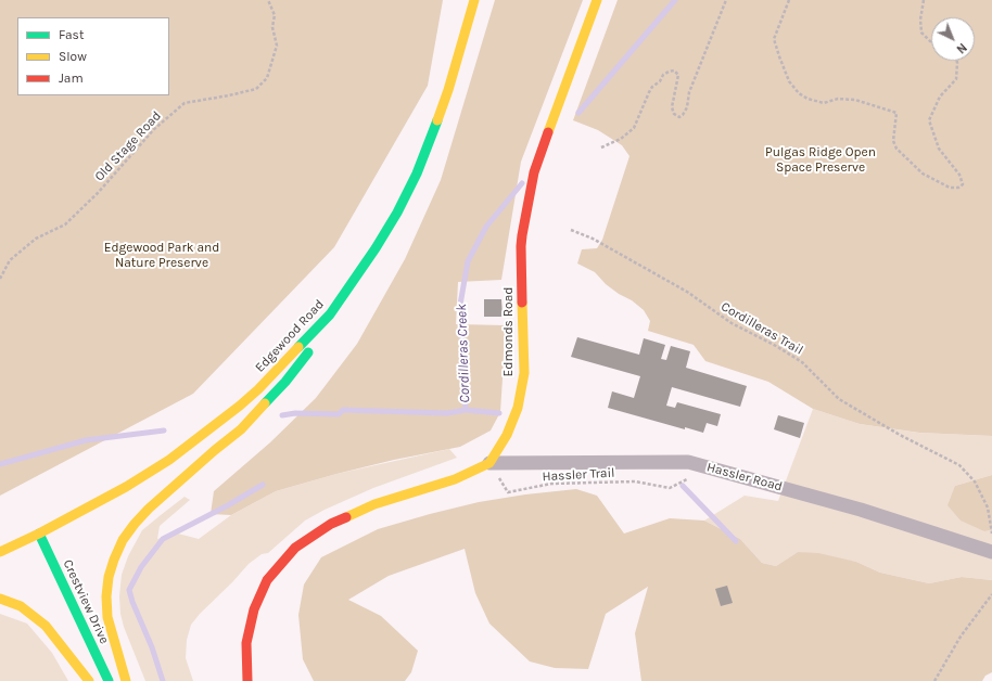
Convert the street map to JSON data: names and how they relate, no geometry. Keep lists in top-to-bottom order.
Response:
{
  "streets": {
    "main road": ["Edmonds Road", "Edgewood Road", "Crestview Drive"],
    "street": ["Hassler Road"],
    "path": ["Old Stage Road", "Cordilleras Trail", "Hassler Trail"]
  },
  "crossings": [
    ["Edmonds Road", "Hassler Trail"],
    ["Edmonds Road", "Hassler Road"],
    ["Edgewood Road", "Crestview Drive"],
    ["Hassler Trail", "Hassler Road"]
  ],
  "water": ["Cordilleras Creek"],
  "parks": ["Pulgas Ridge Open Space Preserve", "Edgewood Park and Nature Preserve"],
  "legend": ["Fast", "Slow", "Jam"],
  "north": "bottom right"
}
